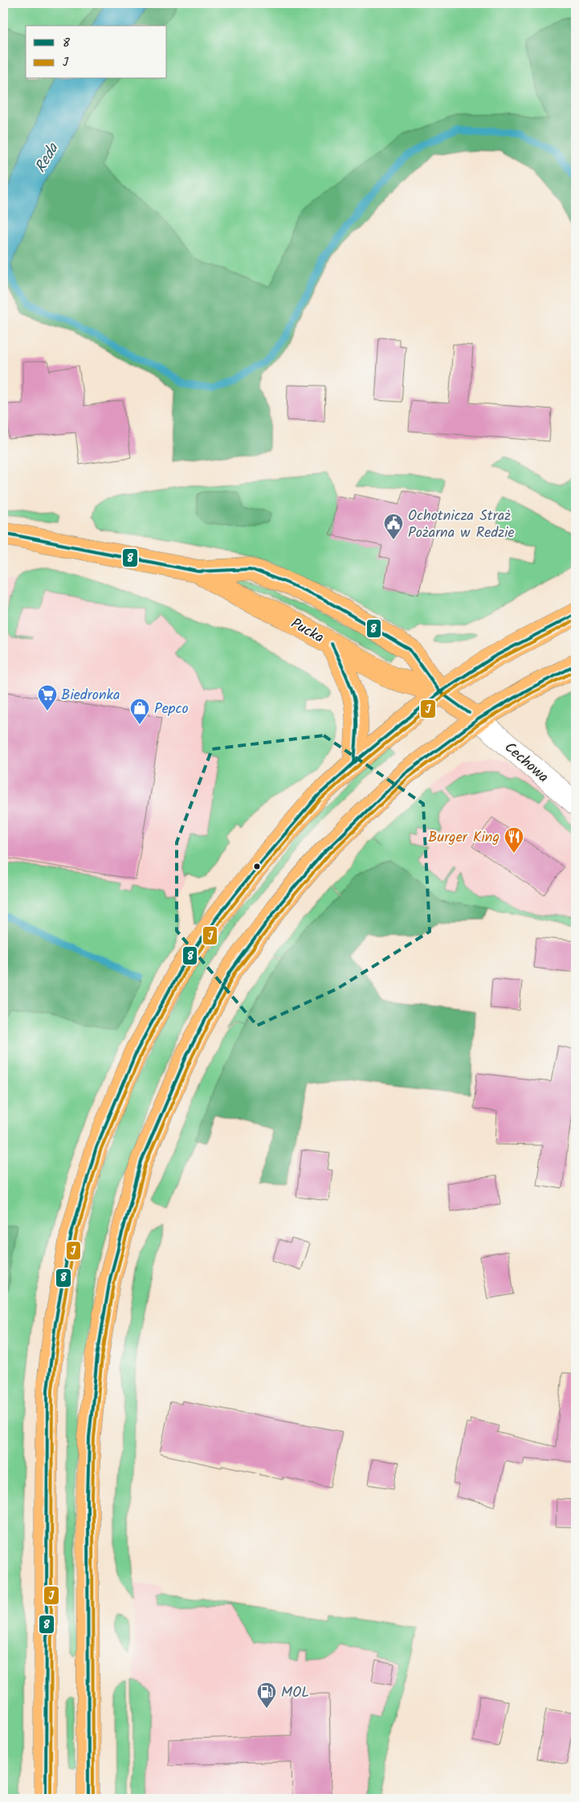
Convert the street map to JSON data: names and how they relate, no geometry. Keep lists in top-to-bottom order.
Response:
{
  "streets": {
    "main road": ["Pucka"],
    "street": ["Cechowa"]
  },
  "crossings": [
    ["Pucka", "Cechowa"]
  ],
  "water": ["Reda"],
  "places": {
    "public building": ["Ochotnicza Straż Pożarna w Redzie"],
    "supermarket": ["Biedronka"],
    "shop": ["Pepco"],
    "restaurant": ["Burger King"],
    "fuel station": ["MOL"]
  },
  "lines": ["transit line 8", "transit line J"],
  "legend": ["8", "J"]
}
